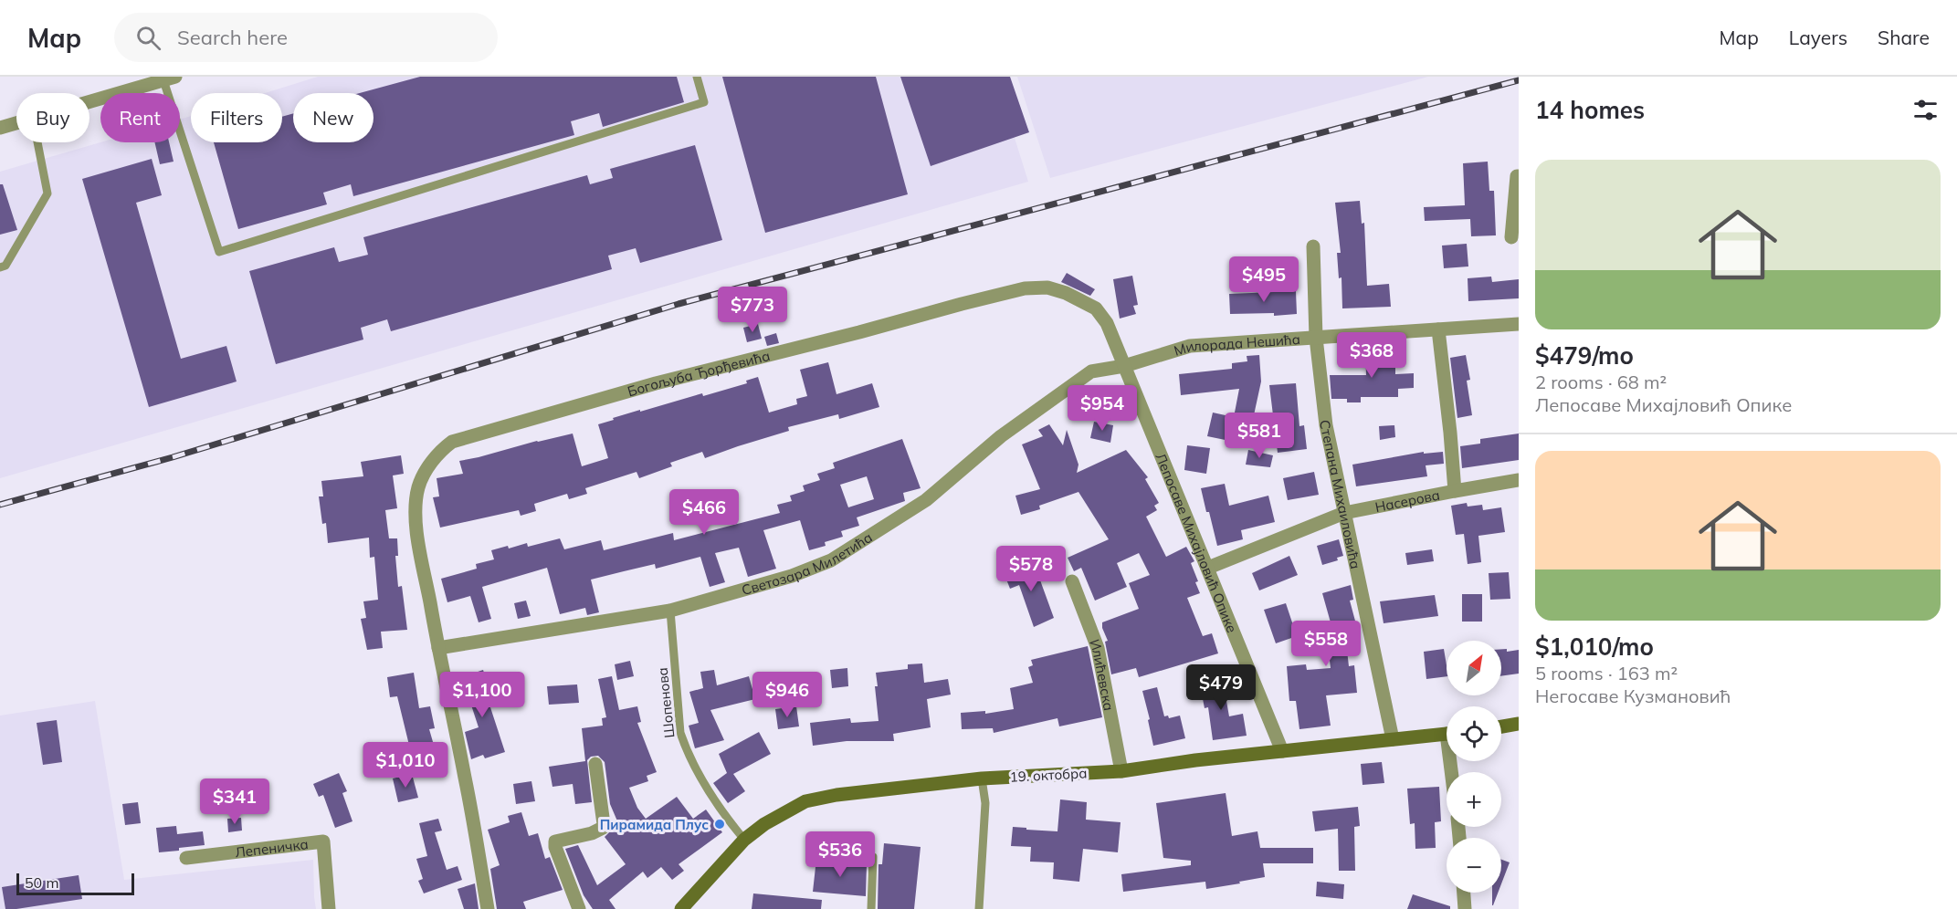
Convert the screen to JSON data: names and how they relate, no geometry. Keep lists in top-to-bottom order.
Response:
{
  "streets": {
    "street": [
      "Милорада Нешића",
      "Богољуба Ђорђевића",
      "Степана Михаиловића",
      "Насерова",
      "Лепосаве Михајловић Опике",
      "Светозара Милетића",
      "Илићевска",
      "19. октобра",
      "Лепеничка"
    ],
    "lane": ["Шопенова"]
  },
  "crossings": [
    ["Милорада Нешића", "Богољуба Ђорђевића"],
    ["Милорада Нешића", "Степана Михаиловића"],
    ["Милорада Нешића", "Лепосаве Михајловић Опике"],
    ["Милорада Нешића", "Светозара Милетића"],
    ["Богољуба Ђорђевића", "Лепосаве Михајловић Опике"],
    ["Богољуба Ђорђевића", "Светозара Милетића"],
    ["Степана Михаиловића", "Насерова"],
    ["Степана Михаиловића", "19. октобра"],
    ["Насерова", "Лепосаве Михајловић Опике"],
    ["Лепосаве Михајловић Опике", "Светозара Милетића"],
    ["Лепосаве Михајловић Опике", "19. октобра"],
    ["Светозара Милетића", "Шопенова"],
    ["Илићевска", "19. октобра"],
    ["Шопенова", "19. октобра"]
  ],
  "places": ["Пирамида Плус"],
  "scale_bar": "50 m",
  "north": "top right",
  "page": {
    "header": "Map",
    "search": "Search here",
    "nav": ["Map", "Layers", "Share"],
    "heading": "14 homes",
    "chip": [
      "Buy",
      "Rent",
      "Filters",
      "New"
    ],
    "list": [
      {
        "name": "$479/mo",
        "note": "2 rooms · 68 m² · Лепосаве Михајловић Опике"
      },
      {
        "name": "$1,010/mo",
        "note": "5 rooms · 163 m² · Негосаве Кузмановић"
      }
    ],
    "price": [
      "$495",
      "$773",
      "$368",
      "$954",
      "$581",
      "$466",
      "$578",
      "$558",
      "$479",
      "$1,100",
      "$946",
      "$1,010",
      "$341",
      "$536"
    ],
    "map_buttons": ["+", "−"],
    "scale": "50 m"
  }
}
